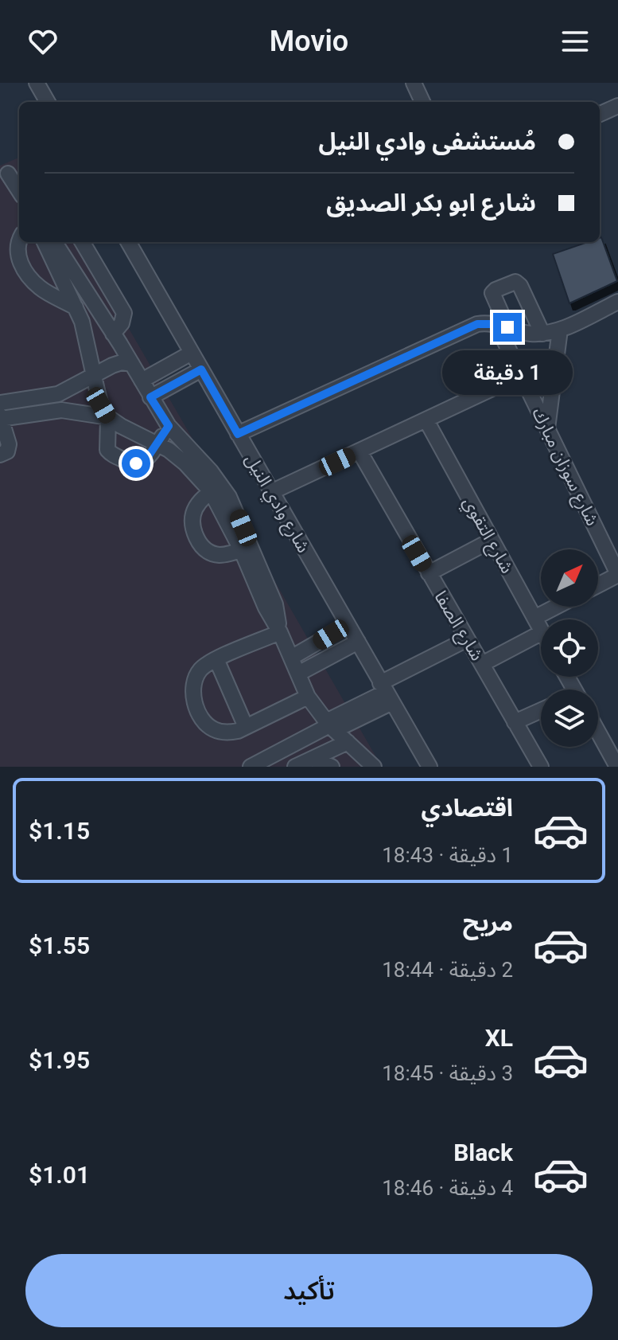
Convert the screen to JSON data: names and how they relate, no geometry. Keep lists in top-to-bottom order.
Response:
{
  "streets": {
    "street": [
      "شارع سوزان مبارك",
      "شارع وادي النيل",
      "شارع التقوي",
      "شارع الصفا"
    ]
  },
  "north": "top right",
  "page": {
    "header": "Movio",
    "banner": ["مُستشفى وادي النيل", "شارع ابو بكر الصديق"],
    "bubble": "1 دقيقة",
    "list": [
      {
        "name": "اقتصادي",
        "note": "1 دقيقة · 18:43",
        "value": "$1.15"
      },
      {
        "name": "مريح",
        "note": "2 دقيقة · 18:44",
        "value": "$1.55"
      },
      {
        "name": "XL",
        "note": "3 دقيقة · 18:45",
        "value": "$1.95"
      },
      {
        "name": "Black",
        "note": "4 دقيقة · 18:46",
        "value": "$1.01"
      }
    ],
    "buttons": "تأكيد"
  }
}
